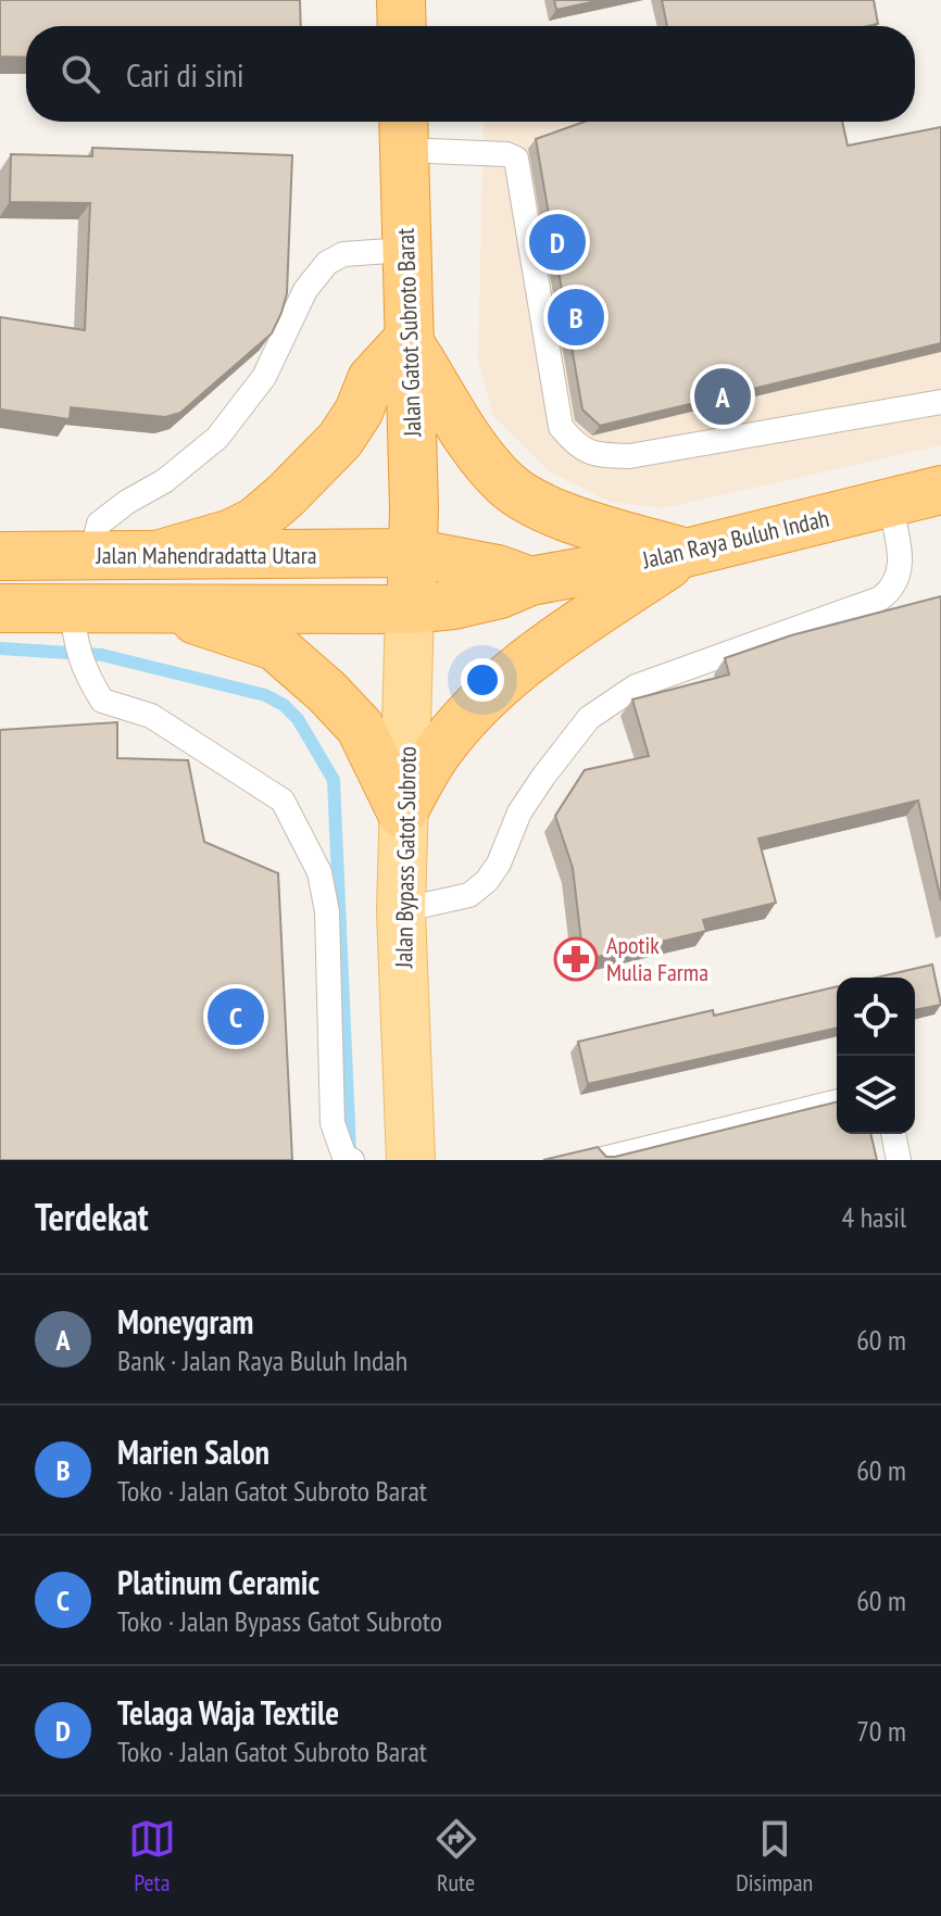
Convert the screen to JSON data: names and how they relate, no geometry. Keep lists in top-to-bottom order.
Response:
{
  "streets": {
    "highway": [
      "Jalan Gatot Subroto Barat",
      "Jalan Raya Buluh Indah",
      "Jalan Mahendradatta Utara",
      "Jalan Bypass Gatot Subroto"
    ]
  },
  "crossings": [
    ["Jalan Gatot Subroto Barat", "Jalan Raya Buluh Indah"],
    ["Jalan Gatot Subroto Barat", "Jalan Mahendradatta Utara"],
    ["Jalan Gatot Subroto Barat", "Jalan Bypass Gatot Subroto"],
    ["Jalan Raya Buluh Indah", "Jalan Mahendradatta Utara"],
    ["Jalan Raya Buluh Indah", "Jalan Bypass Gatot Subroto"],
    ["Jalan Mahendradatta Utara", "Jalan Bypass Gatot Subroto"]
  ],
  "places": {
    "pharmacy": ["Apotik Mulia Farma"]
  },
  "page": {
    "search": "Cari di sini",
    "pins": [
      "D",
      "B",
      "A",
      "C"
    ],
    "heading": ["Terdekat", "4 hasil"],
    "list": [
      {
        "mark": "A",
        "name": "Moneygram",
        "note": "Bank · Jalan Raya Buluh Indah",
        "value": "60 m"
      },
      {
        "mark": "B",
        "name": "Marien Salon",
        "note": "Toko · Jalan Gatot Subroto Barat",
        "value": "60 m"
      },
      {
        "mark": "C",
        "name": "Platinum Ceramic",
        "note": "Toko · Jalan Bypass Gatot Subroto",
        "value": "60 m"
      },
      {
        "mark": "D",
        "name": "Telaga Waja Textile",
        "note": "Toko · Jalan Gatot Subroto Barat",
        "value": "70 m"
      }
    ],
    "nav": ["Peta", "Rute", "Disimpan"]
  }
}
